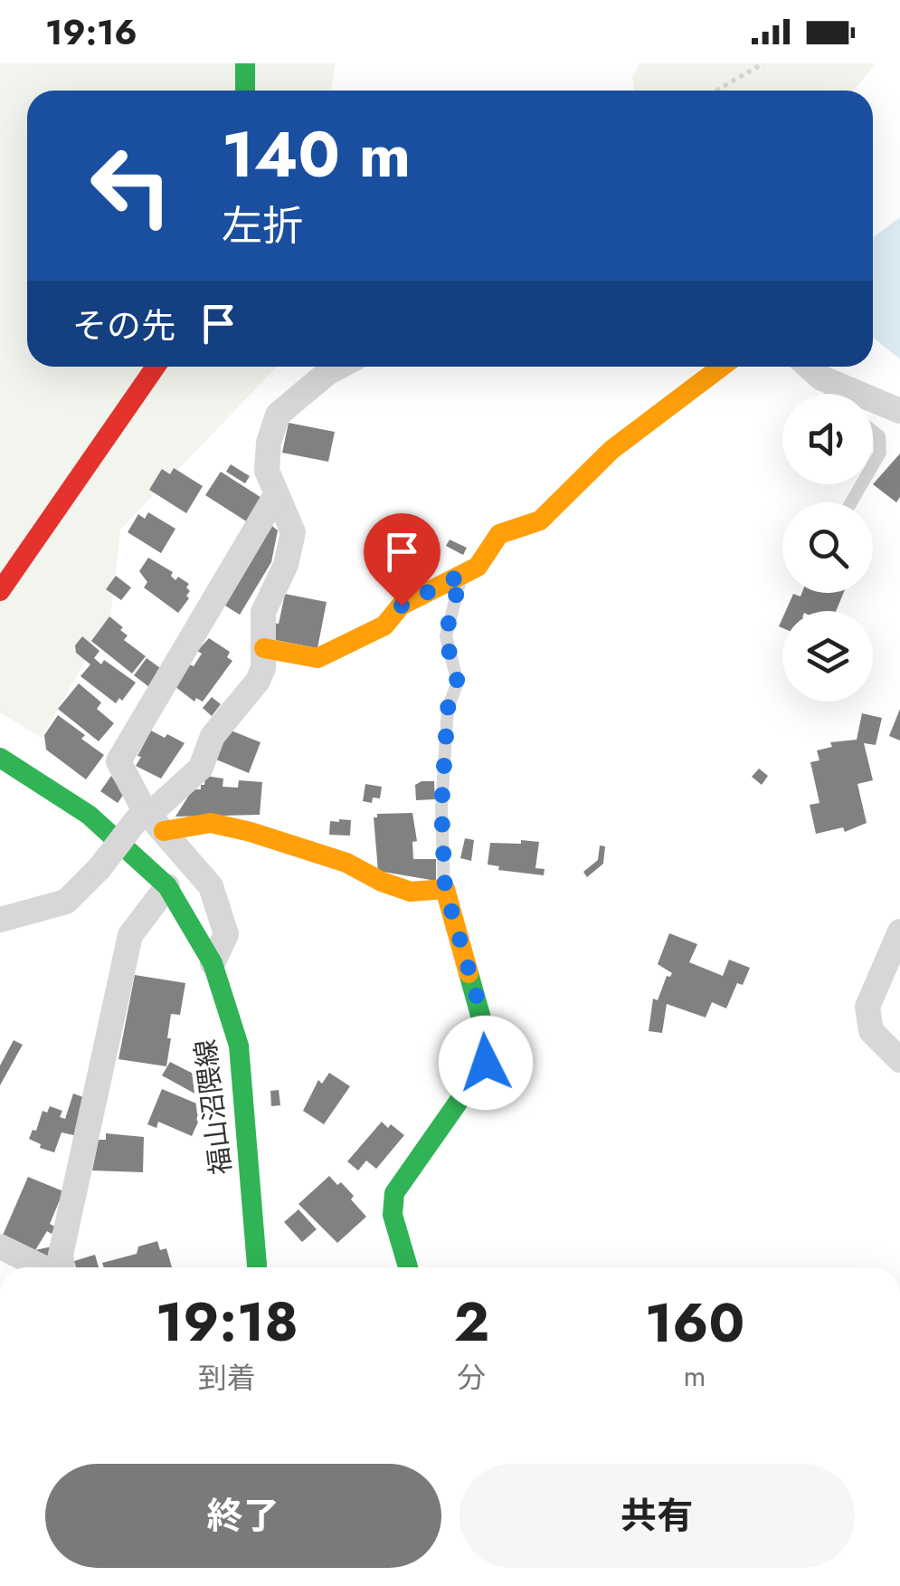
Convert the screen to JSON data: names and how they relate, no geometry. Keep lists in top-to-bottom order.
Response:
{
  "streets": {
    "street": ["福山沼隈線"]
  },
  "page": {
    "status": "19:16",
    "turn": ["140 m", "左折"],
    "then": "その先",
    "eta": [
      "19:18",
      "到着",
      "2",
      "分",
      "160",
      "m"
    ],
    "buttons": ["終了", "共有"]
  }
}
